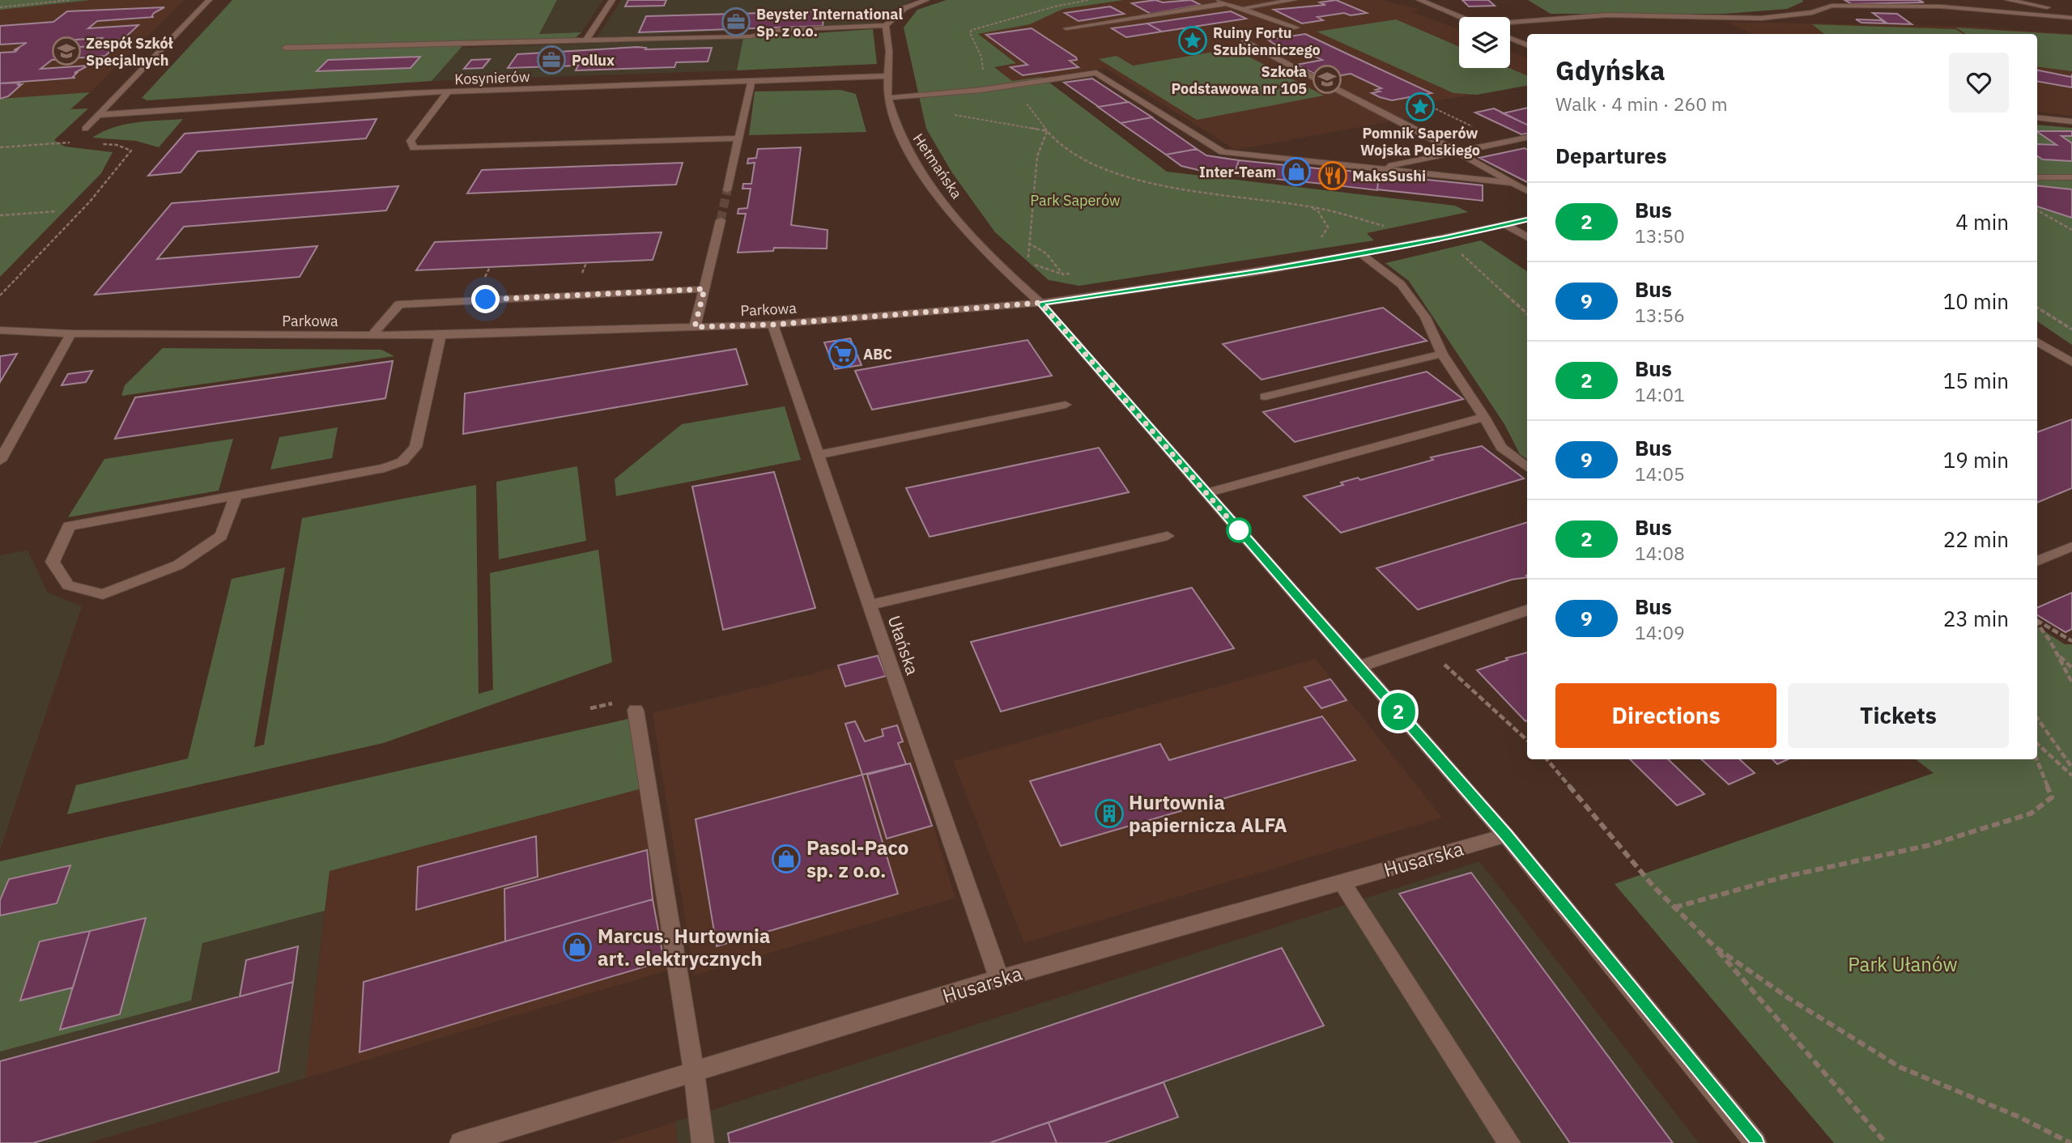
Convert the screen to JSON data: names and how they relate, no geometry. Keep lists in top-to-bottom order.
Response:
{
  "streets": {
    "street": [
      "Kosynierów",
      "Hetmańska",
      "Parkowa",
      "Ułańska",
      "Husarska"
    ]
  },
  "crossings": [
    ["Kosynierów", "Hetmańska"],
    ["Hetmańska", "Parkowa"],
    ["Hetmańska", "Husarska"],
    ["Parkowa", "Ułańska"],
    ["Ułańska", "Husarska"]
  ],
  "parks": ["Park Saperów", "Park Ułanów"],
  "places": {
    "office": ["Beyster International Sp. z o.o.", "Pollux"],
    "place": ["Ruiny Fortu Szubienniczego", "Pomnik Saperów Wojska Polskiego"],
    "school or university": ["Zespół Szkół Specjalnych", "Szkoła Podstawowa nr 105"],
    "shop": ["Inter-Team", "Pasol-Paco sp. z o.o.", "Marcus. Hurtownia art. elektrycznych"],
    "restaurant": ["MaksSushi"],
    "supermarket": ["ABC"],
    "building": ["Hurtownia papiernicza ALFA"]
  },
  "lines": ["bus line 2"],
  "page": {
    "on_map": "2",
    "heading": [
      ["Gdyńska", "Walk · 4 min · 260 m"],
      "Departures"
    ],
    "list": [
      {
        "mark": "2",
        "name": "Bus",
        "note": "13:50",
        "value": "4 min"
      },
      {
        "mark": "9",
        "name": "Bus",
        "note": "13:56",
        "value": "10 min"
      },
      {
        "mark": "2",
        "name": "Bus",
        "note": "14:01",
        "value": "15 min"
      },
      {
        "mark": "9",
        "name": "Bus",
        "note": "14:05",
        "value": "19 min"
      },
      {
        "mark": "2",
        "name": "Bus",
        "note": "14:08",
        "value": "22 min"
      },
      {
        "mark": "9",
        "name": "Bus",
        "note": "14:09",
        "value": "23 min"
      }
    ],
    "buttons": ["Directions", "Tickets"]
  }
}
